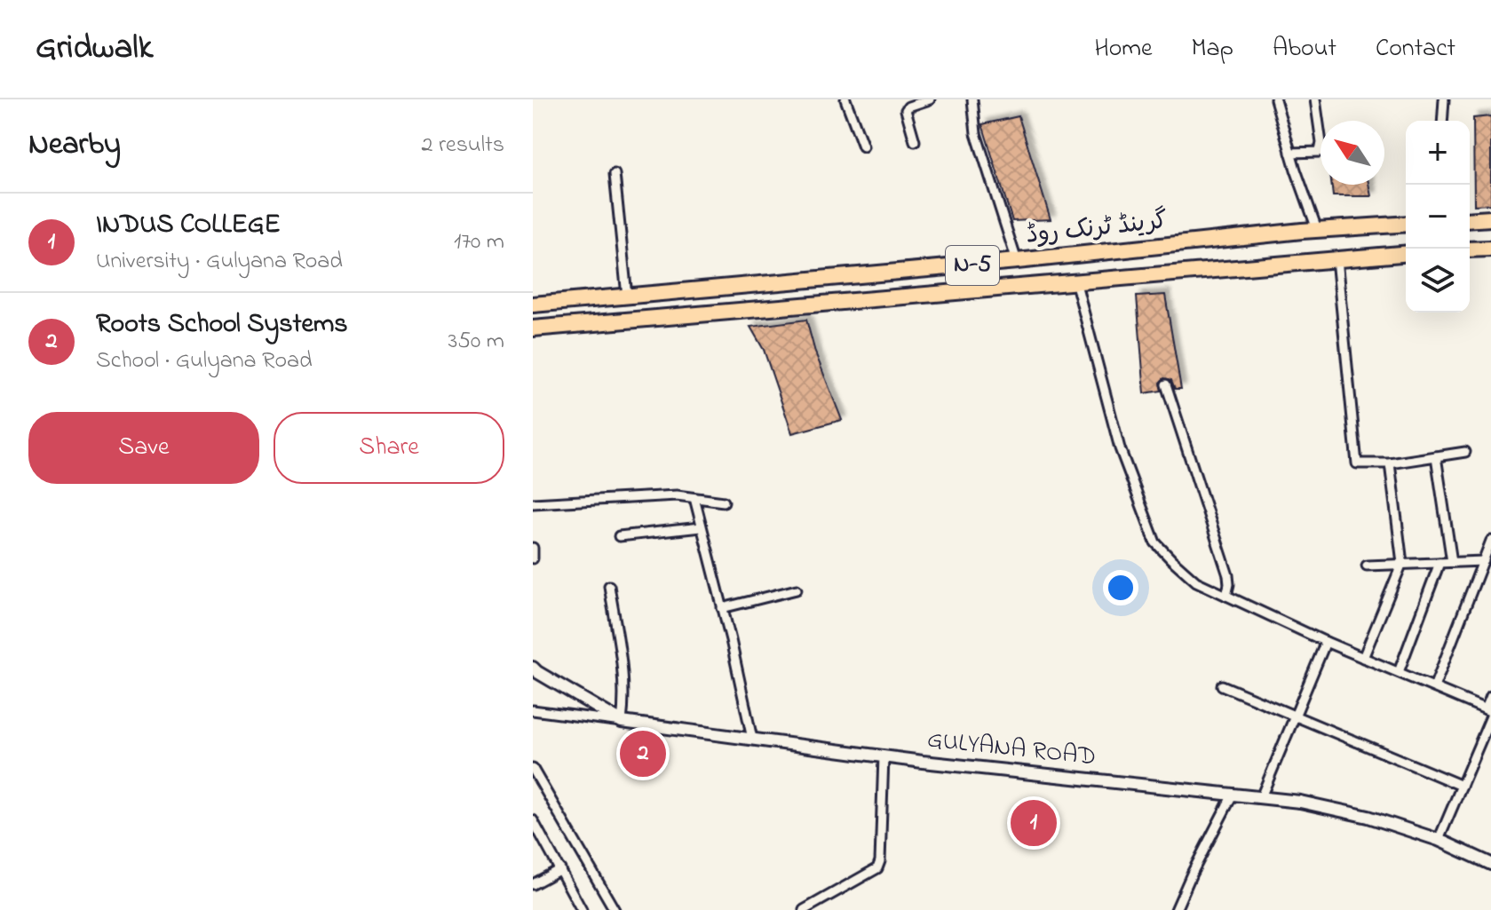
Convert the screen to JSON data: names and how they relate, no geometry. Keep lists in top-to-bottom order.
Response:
{
  "streets": {
    "highway": ["گرینڈ ٹرنک روڈ", "N-5"],
    "main road": ["GULYANA ROAD"]
  },
  "north": "top left",
  "page": {
    "header": "Gridwalk",
    "nav": [
      "Home",
      "Map",
      "About",
      "Contact"
    ],
    "heading": ["Nearby", "2 results"],
    "map_buttons": ["+", "−"],
    "list": [
      {
        "mark": "1",
        "name": "INDUS COLLEGE",
        "note": "University · Gulyana Road",
        "value": "170 m"
      },
      {
        "mark": "2",
        "name": "Roots School Systems",
        "note": "School · Gulyana Road",
        "value": "350 m"
      }
    ],
    "buttons": ["Save", "Share"],
    "pins": ["2", "1"]
  }
}
